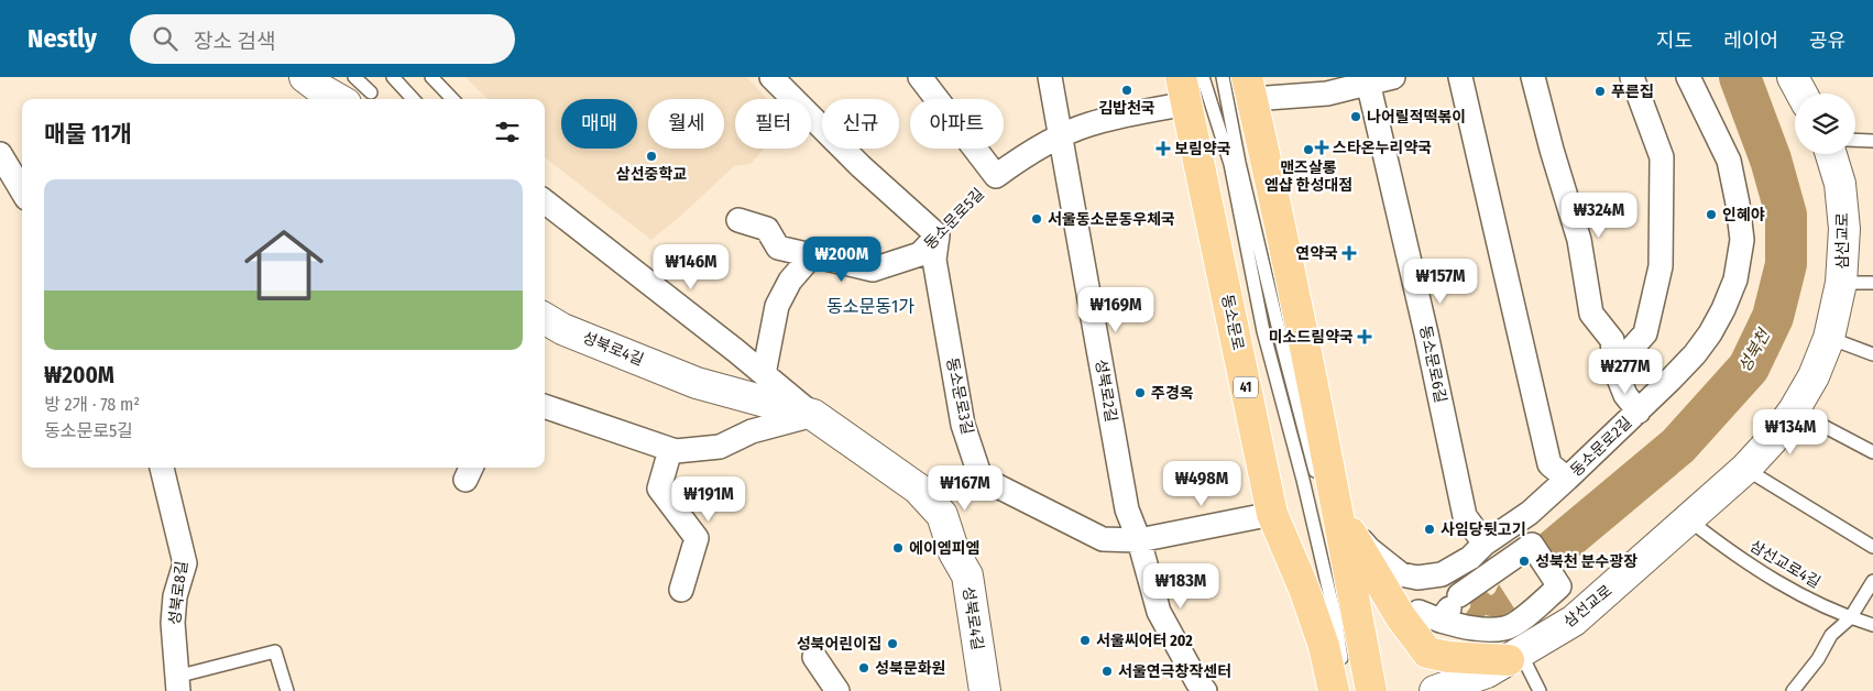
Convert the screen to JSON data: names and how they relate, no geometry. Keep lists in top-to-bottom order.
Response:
{
  "streets": {
    "main road": ["동소문로", "41"],
    "street": [
      "동소문로5길",
      "삼선교로",
      "성북로4길",
      "동소문로6길",
      "성북로2길",
      "동소문로3길",
      "동소문로2길",
      "성북로8길"
    ],
    "lane": ["삼선교로4길"]
  },
  "crossings": [
    ["동소문로5길", "동소문로"],
    ["동소문로5길", "성북로2길"],
    ["동소문로5길", "동소문로3길"],
    ["삼선교로", "삼선교로4길"],
    ["동소문로", "동소문로3길"],
    ["동소문로6길", "동소문로2길"],
    ["성북로2길", "동소문로3길"]
  ],
  "districts": ["동소문동1가"],
  "water": ["성북천"],
  "places": {
    "other": [
      "김밥천국",
      "푸른집",
      "나어릴적떡볶이",
      "맨즈살롱 엠샵 한성대점",
      "삼선중학교",
      "인혜야",
      "서울동소문동우체국",
      "주경옥",
      "사임당뒷고기",
      "에이엠피엠",
      "성북천 분수광장",
      "서울씨어터 202",
      "성북어린이집",
      "성북문화원",
      "서울연극창작센터"
    ],
    "health": [
      "스타온누리약국",
      "보림약국",
      "연약국",
      "미소드림약국"
    ]
  },
  "page": {
    "header": "Nestly",
    "search": "장소 검색",
    "nav": ["지도", "레이어", "공유"],
    "chip": [
      "매매",
      "월세",
      "필터",
      "신규",
      "아파트"
    ],
    "heading": "매물 11개",
    "list": [
      {
        "name": "₩200M",
        "note": "방 2개 · 78 m² · 동소문로5길"
      }
    ],
    "price": [
      "₩324M",
      "₩200M",
      "₩146M",
      "₩157M",
      "₩169M",
      "₩277M",
      "₩134M",
      "₩498M",
      "₩167M",
      "₩191M",
      "₩183M"
    ]
  }
}
